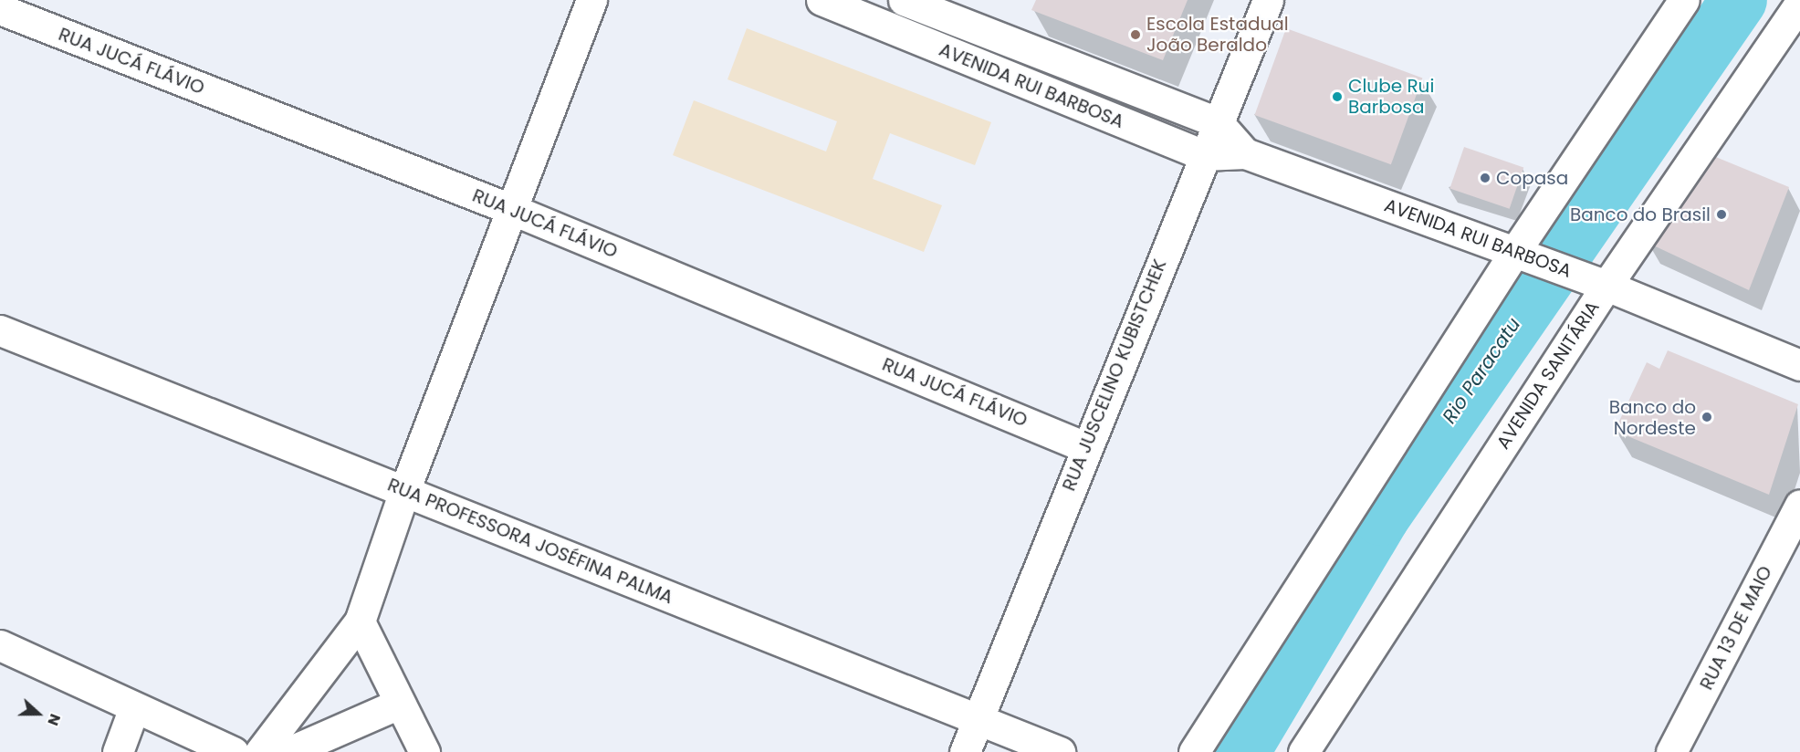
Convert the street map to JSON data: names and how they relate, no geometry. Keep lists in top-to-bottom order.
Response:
{
  "streets": {
    "street": [
      "RUA JUCÁ FLÁVIO",
      "AVENIDA RUI BARBOSA",
      "RUA JUSCELINO KUBISTCHEK",
      "AVENIDA SANITÁRIA",
      "RUA PROFESSORA JOSÉFINA PALMA",
      "RUA 13 DE MAIO"
    ]
  },
  "crossings": [
    ["RUA JUCÁ FLÁVIO", "RUA JUSCELINO KUBISTCHEK"],
    ["AVENIDA RUI BARBOSA", "RUA JUSCELINO KUBISTCHEK"],
    ["AVENIDA RUI BARBOSA", "AVENIDA SANITÁRIA"],
    ["RUA JUSCELINO KUBISTCHEK", "RUA PROFESSORA JOSÉFINA PALMA"]
  ],
  "water": ["Rio Paracatu"],
  "places": [
    "Escola Estadual João Beraldo",
    "Clube Rui Barbosa",
    "Copasa",
    "Banco do Brasil",
    "Banco do Nordeste"
  ],
  "north": "right"
}
